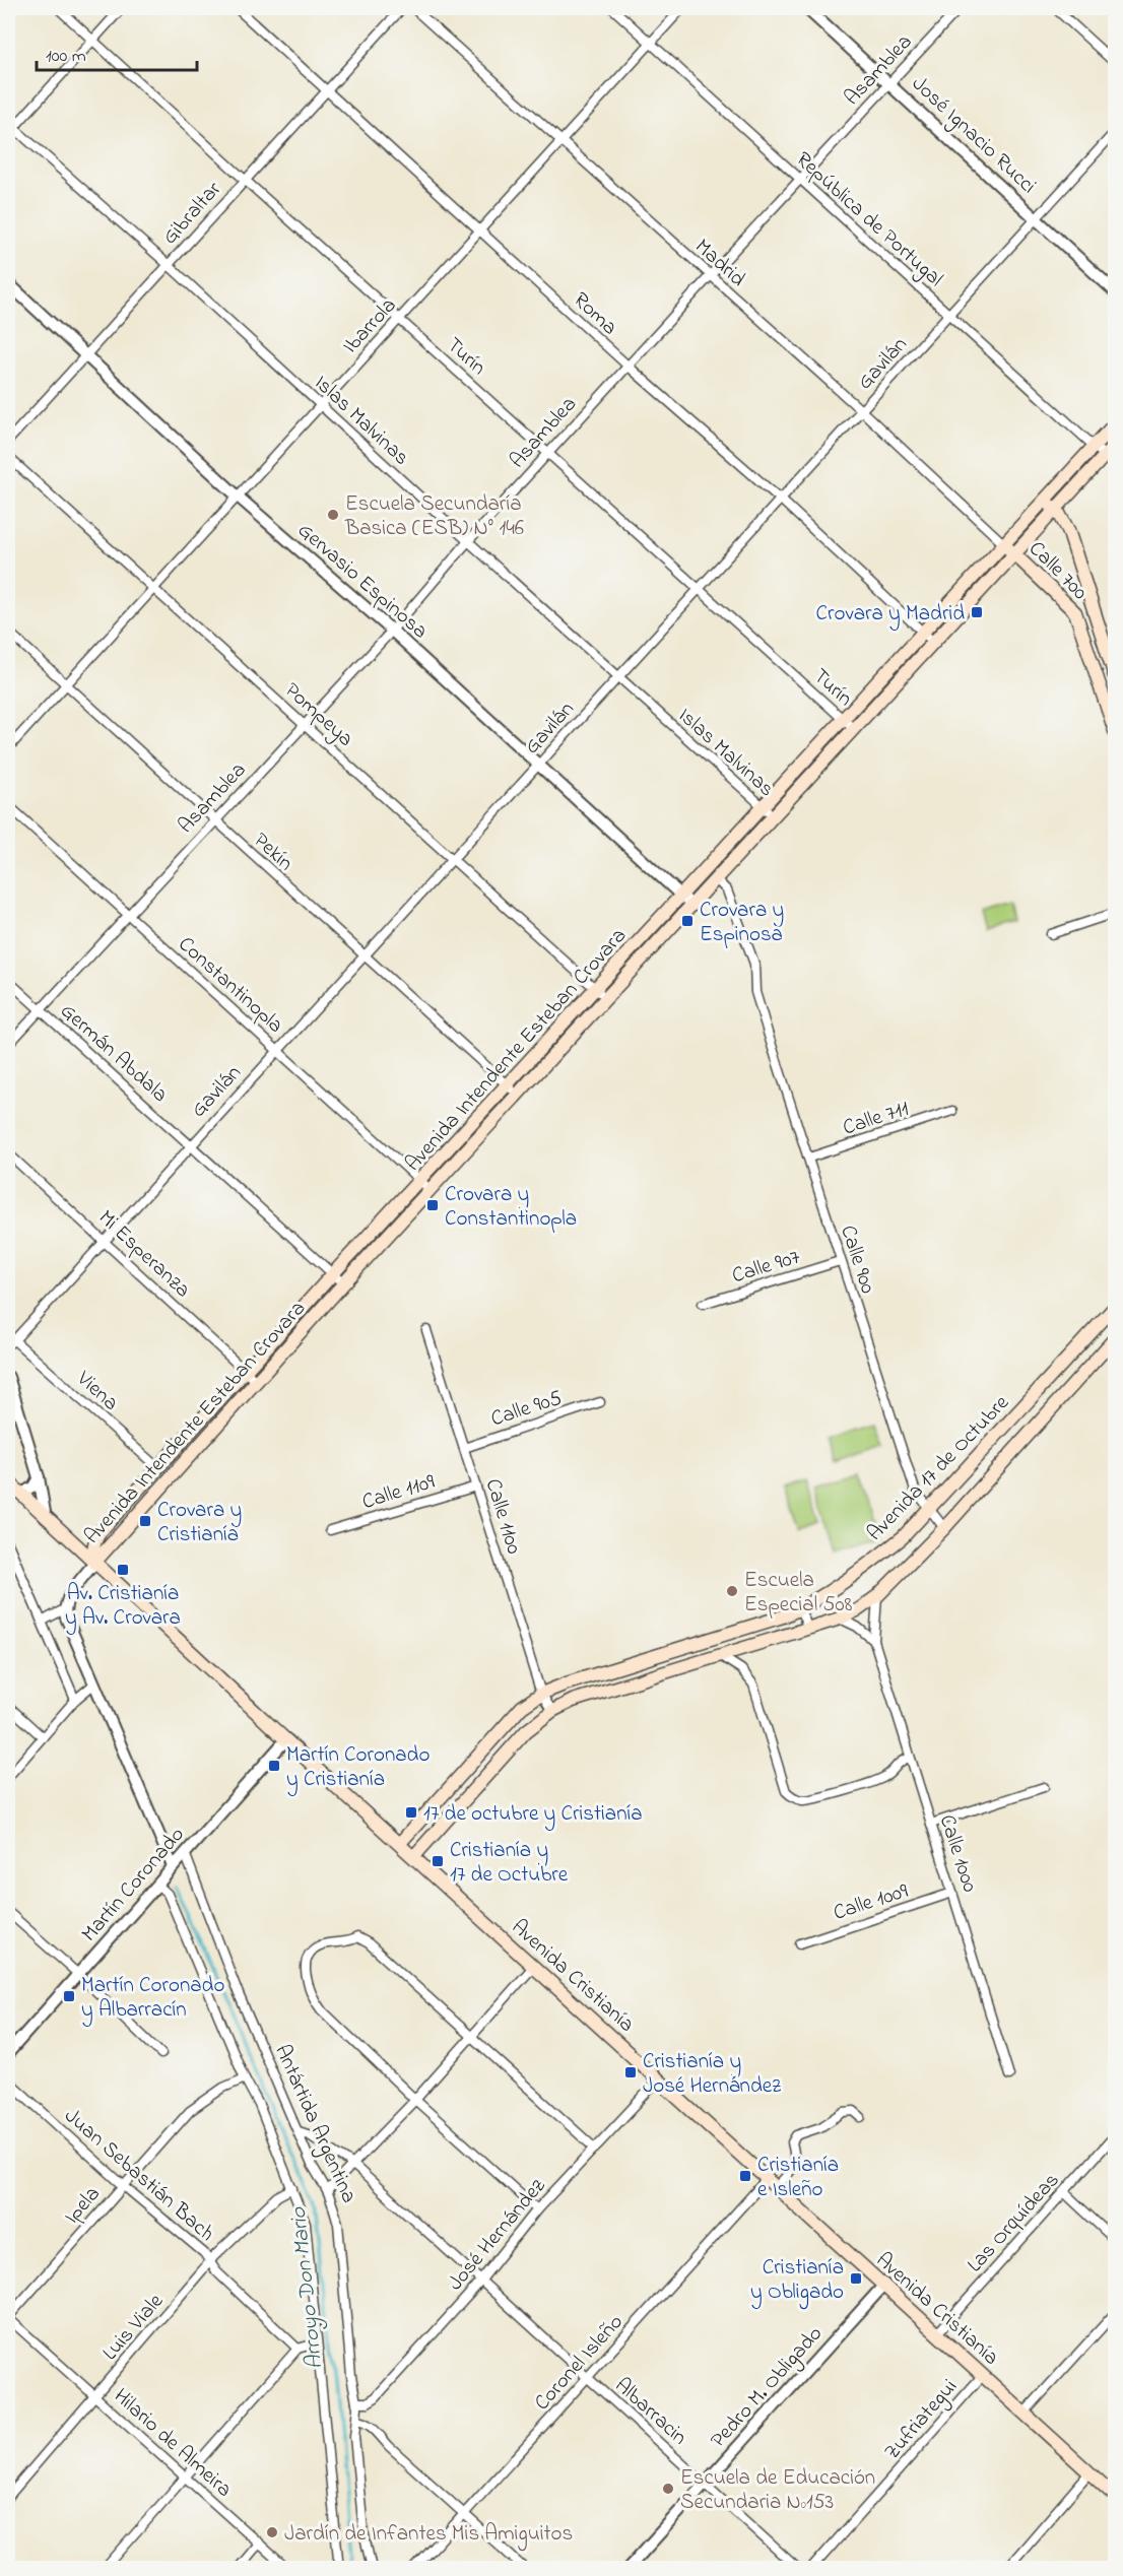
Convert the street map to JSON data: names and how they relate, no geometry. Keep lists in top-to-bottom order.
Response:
{
  "streets": {
    "main road": [
      "Calle 700",
      "Avenida Intendente Esteban Crovara",
      "Avenida 17 de Octubre",
      "Avenida Cristianía"
    ],
    "street": [
      "Asamblea",
      "José Ignacio Rucci",
      "Gibraltar",
      "República de Portugal",
      "Madrid",
      "Roma",
      "Ibarrola",
      "Turín",
      "Gavilán",
      "Islas Malvinas",
      "Gervasio Espinosa",
      "Pompeya",
      "Pekín",
      "Constantinopla",
      "Germán Abdala",
      "Calle 711",
      "Mi Esperanza",
      "Calle 900",
      "Calle 907",
      "Viena",
      "Calle 905",
      "Calle 1109",
      "Calle 1100",
      "Calle 1000",
      "Martín Coronado",
      "Calle 1009",
      "Antártida Argentina",
      "Juan Sebastián Bach",
      "Ipela",
      "Las Orquídeas",
      "José Hernández",
      "Luis Viale",
      "Coronel Isleño",
      "Pedro M. Obligado",
      "Albarracin",
      "Zufriategui",
      "Hilario de Almeira"
    ]
  },
  "crossings": [
    ["Asamblea", "José Ignacio Rucci"],
    ["Asamblea", "República de Portugal"],
    ["Asamblea", "Madrid"],
    ["Asamblea", "Roma"],
    ["Asamblea", "Turín"],
    ["Asamblea", "Islas Malvinas"],
    ["Asamblea", "Gervasio Espinosa"],
    ["Asamblea", "Pompeya"],
    ["Asamblea", "Pekín"],
    ["Asamblea", "Constantinopla"],
    ["Asamblea", "Germán Abdala"],
    ["José Ignacio Rucci", "Gavilán"],
    ["Gibraltar", "Roma"],
    ["Gibraltar", "Turín"],
    ["Gibraltar", "Islas Malvinas"],
    ["Gibraltar", "Gervasio Espinosa"],
    ["República de Portugal", "Ibarrola"],
    ["República de Portugal", "Gavilán"],
    ["República de Portugal", "Avenida Intendente Esteban Crovara"],
    ["Madrid", "Ibarrola"],
    ["Madrid", "Gavilán"],
    ["Madrid", "Calle 700"],
    ["Madrid", "Avenida Intendente Esteban Crovara"],
    ["Roma", "Ibarrola"],
    ["Roma", "Gavilán"],
    ["Roma", "Avenida Intendente Esteban Crovara"],
    ["Ibarrola", "Turín"],
    ["Ibarrola", "Islas Malvinas"],
    ["Ibarrola", "Gervasio Espinosa"],
    ["Ibarrola", "Pompeya"],
    ["Ibarrola", "Pekín"],
    ["Turín", "Gavilán"],
    ["Turín", "Avenida Intendente Esteban Crovara"],
    ["Gavilán", "Islas Malvinas"],
    ["Gavilán", "Gervasio Espinosa"],
    ["Gavilán", "Pompeya"],
    ["Gavilán", "Pekín"],
    ["Gavilán", "Constantinopla"],
    ["Gavilán", "Germán Abdala"],
    ["Gavilán", "Mi Esperanza"],
    ["Gavilán", "Viena"],
    ["Islas Malvinas", "Avenida Intendente Esteban Crovara"],
    ["Calle 700", "Avenida Intendente Esteban Crovara"],
    ["Gervasio Espinosa", "Avenida Intendente Esteban Crovara"],
    ["Pompeya", "Avenida Intendente Esteban Crovara"],
    ["Pekín", "Avenida Intendente Esteban Crovara"],
    ["Constantinopla", "Avenida Intendente Esteban Crovara"],
    ["Avenida Intendente Esteban Crovara", "Germán Abdala"],
    ["Avenida Intendente Esteban Crovara", "Mi Esperanza"],
    ["Avenida Intendente Esteban Crovara", "Calle 900"],
    ["Avenida Intendente Esteban Crovara", "Viena"],
    ["Avenida Intendente Esteban Crovara", "Avenida Cristianía"],
    ["Calle 711", "Calle 900"],
    ["Calle 900", "Calle 907"],
    ["Calle 900", "Avenida 17 de Octubre"],
    ["Calle 905", "Calle 1100"],
    ["Avenida 17 de Octubre", "Calle 1100"],
    ["Avenida 17 de Octubre", "Calle 1000"],
    ["Avenida 17 de Octubre", "Avenida Cristianía"],
    ["Calle 1109", "Calle 1100"],
    ["Calle 1000", "Calle 1009"],
    ["Martín Coronado", "Avenida Cristianía"],
    ["Martín Coronado", "Antártida Argentina"],
    ["Avenida Cristianía", "Las Orquídeas"],
    ["Avenida Cristianía", "José Hernández"],
    ["Avenida Cristianía", "Coronel Isleño"],
    ["Avenida Cristianía", "Pedro M. Obligado"],
    ["Avenida Cristianía", "Zufriategui"],
    ["Antártida Argentina", "José Hernández"],
    ["Antártida Argentina", "Albarracin"],
    ["Juan Sebastián Bach", "Ipela"],
    ["Juan Sebastián Bach", "Luis Viale"],
    ["Ipela", "Hilario de Almeira"],
    ["José Hernández", "Albarracin"],
    ["Luis Viale", "Hilario de Almeira"],
    ["Coronel Isleño", "Albarracin"],
    ["Pedro M. Obligado", "Albarracin"]
  ],
  "water": ["Arroyo Don Mario"],
  "places": {
    "other": [
      "Escuela Secundaría Basica (ESB) N° 146",
      "Escuela Especial 508",
      "Escuela de Educación Secundaria Nº153",
      "Jardín de Infantes Mis Amiguitos"
    ],
    "transit": [
      "Crovara y Madrid",
      "Crovara y Espinosa",
      "Crovara y Constantinopla",
      "Crovara y Cristianía",
      "Av. Cristianía y Av. Crovara",
      "Martín Coronado y Cristianía",
      "17 de octubre y Cristianía",
      "Cristianía y 17 de Octubre",
      "Martín Coronado y Albarracín",
      "Cristianía y José Hernández",
      "Cristianía e Isleño",
      "Cristianía y Obligado"
    ]
  },
  "scale_bar": "100 m"
}
